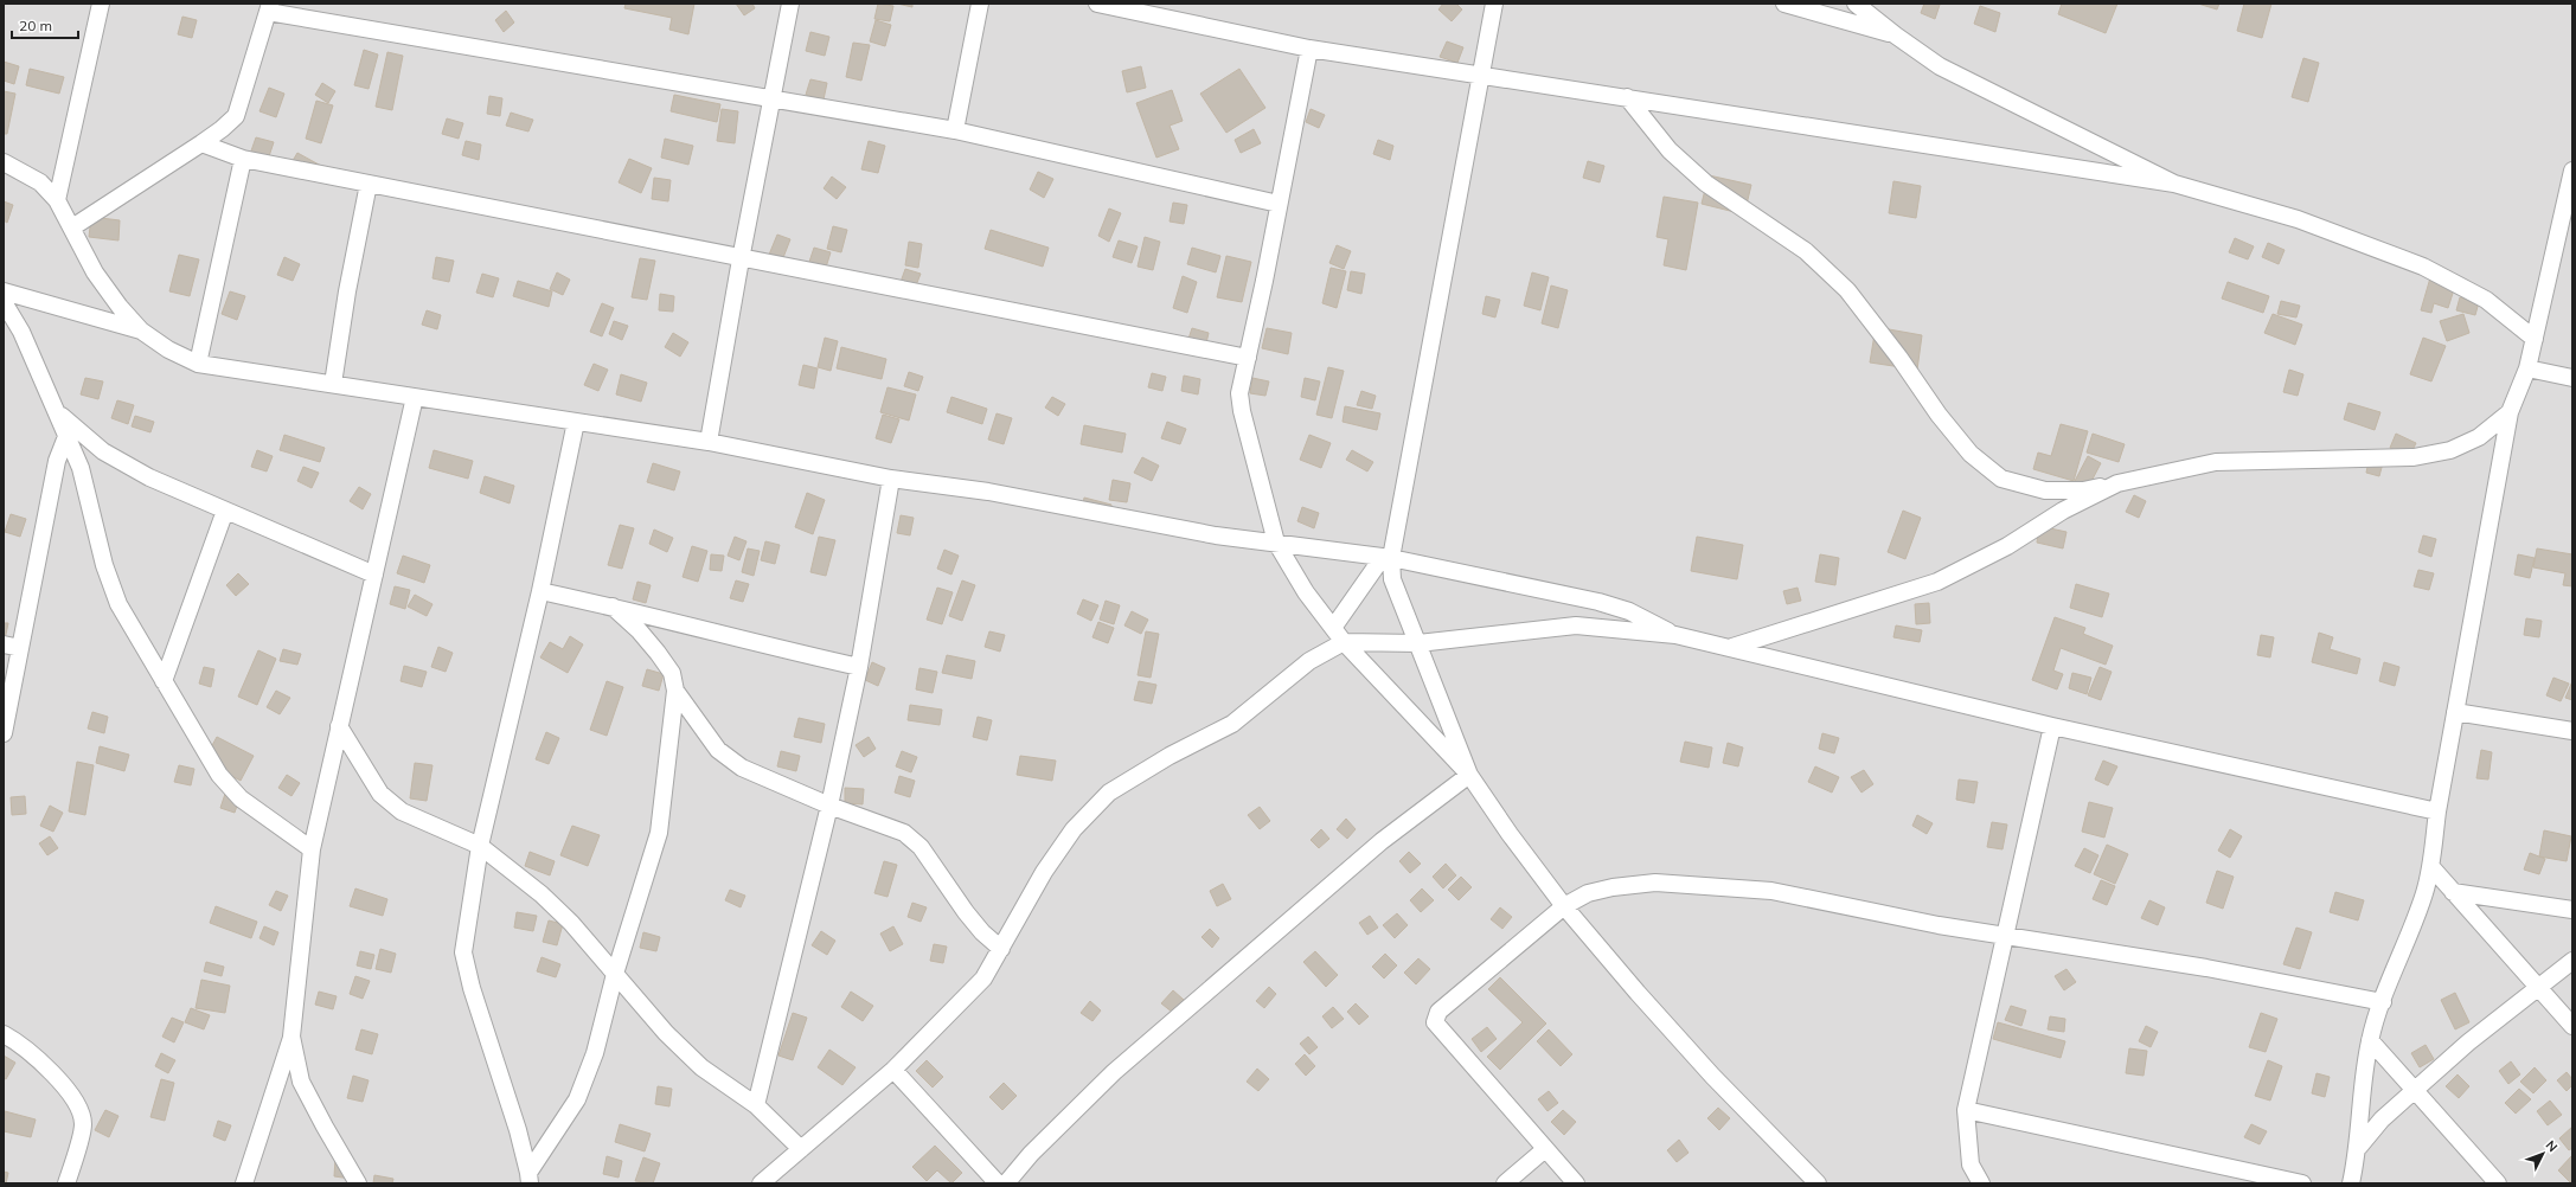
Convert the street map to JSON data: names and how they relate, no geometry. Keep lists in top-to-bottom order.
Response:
{
  "scale_bar": "20 m",
  "north": "top right"
}
